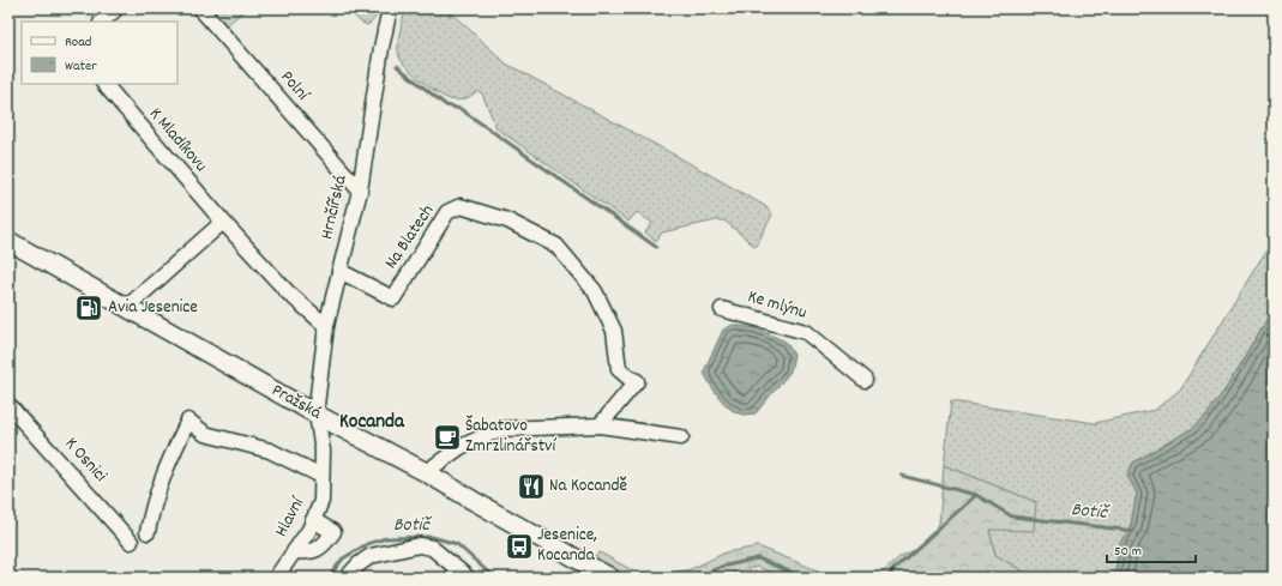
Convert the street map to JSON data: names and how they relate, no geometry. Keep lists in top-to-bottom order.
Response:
{
  "streets": {
    "main road": ["Pražská"],
    "street": [
      "Polní",
      "K Mladíkovu",
      "Hrnčířská",
      "Na Blatech",
      "Ke mlýnu",
      "K Osnici",
      "Hlavní"
    ]
  },
  "crossings": [
    ["Polní", "Hrnčířská"],
    ["K Mladíkovu", "Hrnčířská"],
    ["Hrnčířská", "Na Blatech"],
    ["Hrnčířská", "Pražská"],
    ["Hrnčířská", "Hlavní"],
    ["Pražská", "Hlavní"]
  ],
  "districts": ["Kocanda"],
  "water": ["Botič"],
  "places": {
    "fuel station": ["Avia Jesenice"],
    "cafe": ["Šabatovo Zmrzlinářství"],
    "restaurant": ["Na Kocandě"],
    "bus stop": ["Jesenice, Kocanda"]
  },
  "legend": ["Road", "Water"],
  "scale_bar": "50 m"
}
